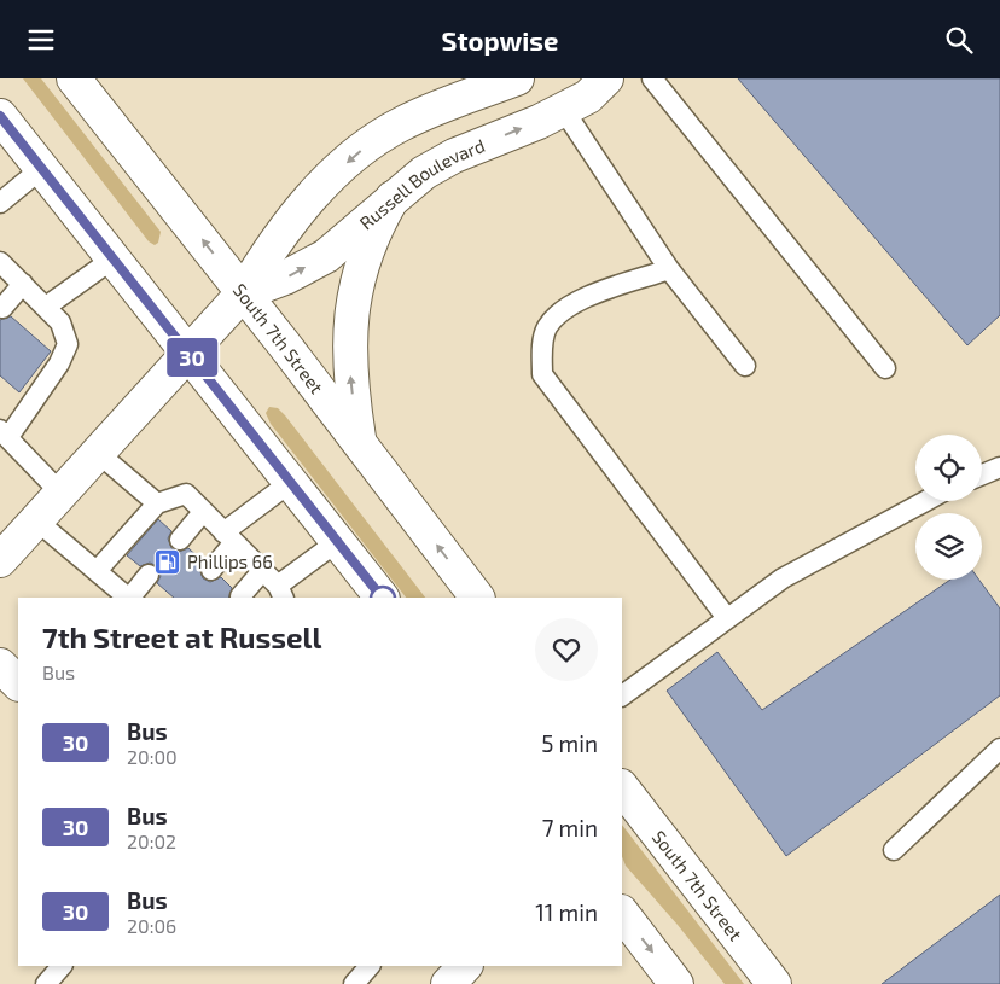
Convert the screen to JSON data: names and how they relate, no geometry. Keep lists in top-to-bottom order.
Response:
{
  "streets": {
    "main road": ["Russell Boulevard", "South 7th Street"]
  },
  "crossings": [
    ["Russell Boulevard", "South 7th Street"]
  ],
  "places": {
    "fuel station": ["Phillips 66"]
  },
  "lines": ["bus line 30"],
  "page": {
    "header": "Stopwise",
    "on_map": "30",
    "heading": ["7th Street at Russell", "Bus"],
    "list": [
      {
        "mark": "30",
        "name": "Bus",
        "note": "20:00",
        "value": "5 min"
      },
      {
        "mark": "30",
        "name": "Bus",
        "note": "20:02",
        "value": "7 min"
      },
      {
        "mark": "30",
        "name": "Bus",
        "note": "20:06",
        "value": "11 min"
      }
    ]
  }
}
